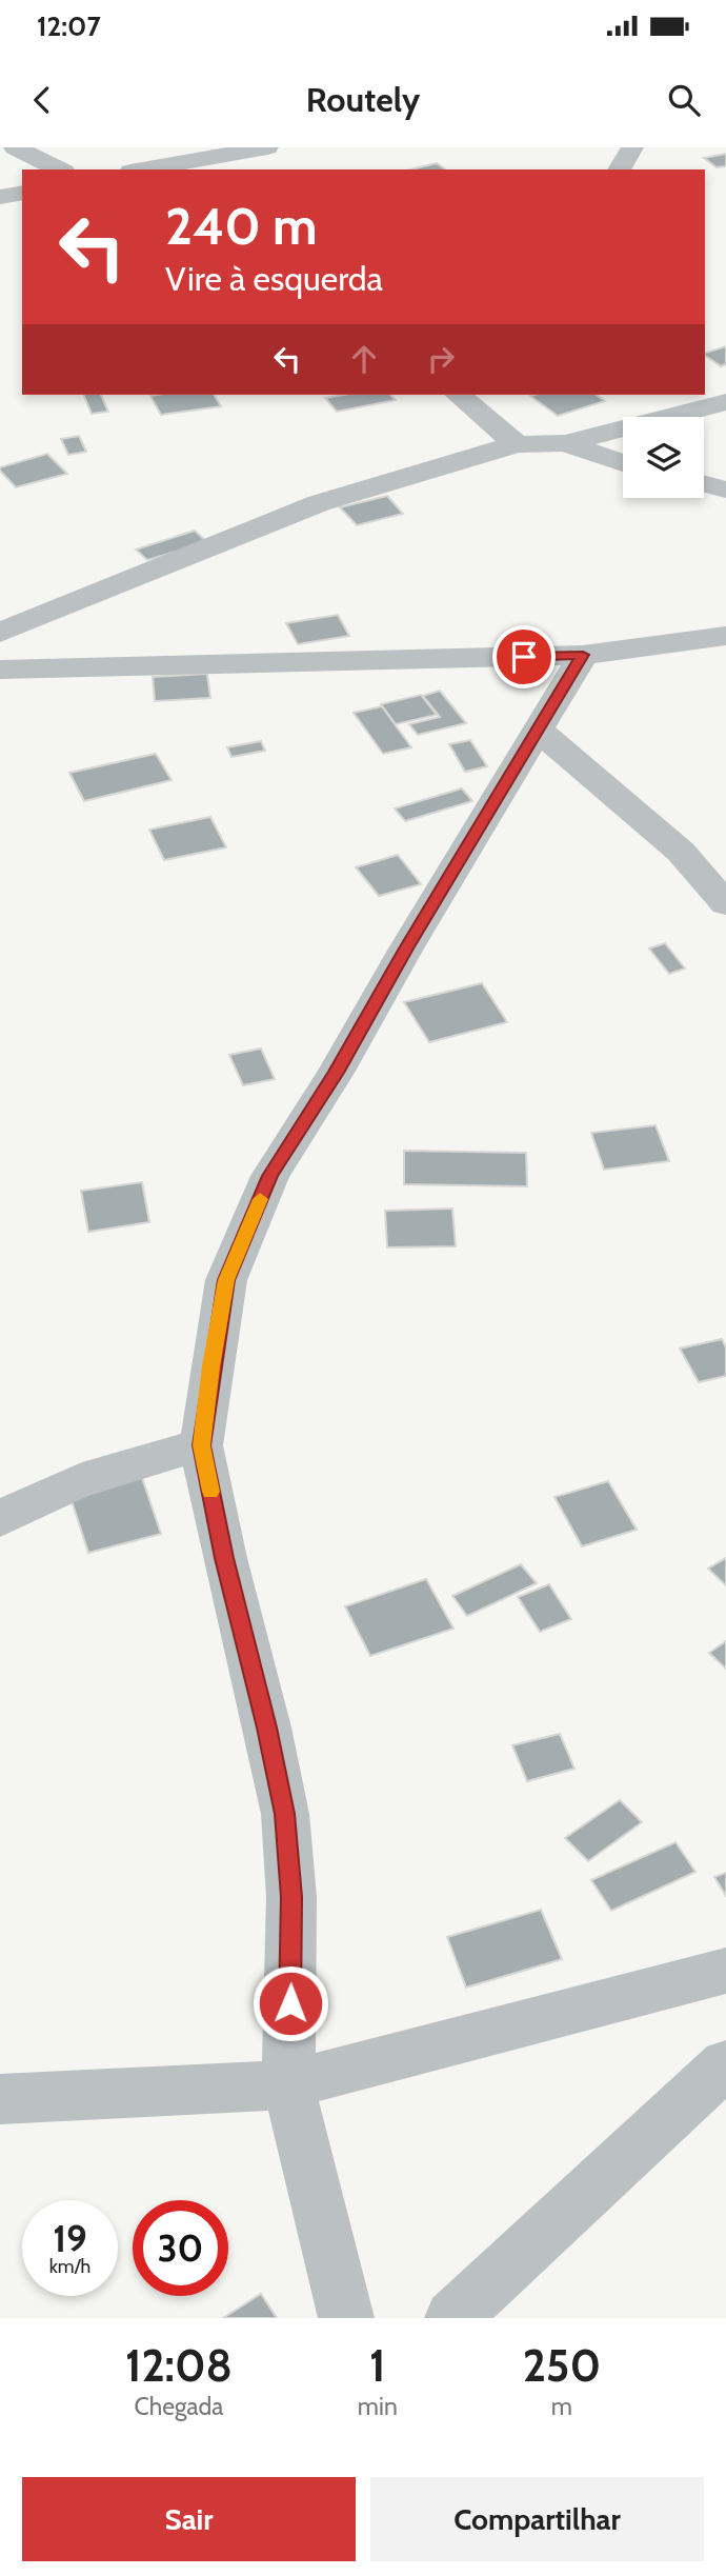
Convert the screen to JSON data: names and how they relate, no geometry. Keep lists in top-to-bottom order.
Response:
{
  "page": {
    "status": "12:07",
    "header": "Routely",
    "turn": ["240 m", "Vire à esquerda"],
    "speed": "19 km/h",
    "limit": "30",
    "eta": [
      "12:08",
      "Chegada",
      "1",
      "min",
      "250",
      "m"
    ],
    "buttons": ["Sair", "Compartilhar"]
  }
}
